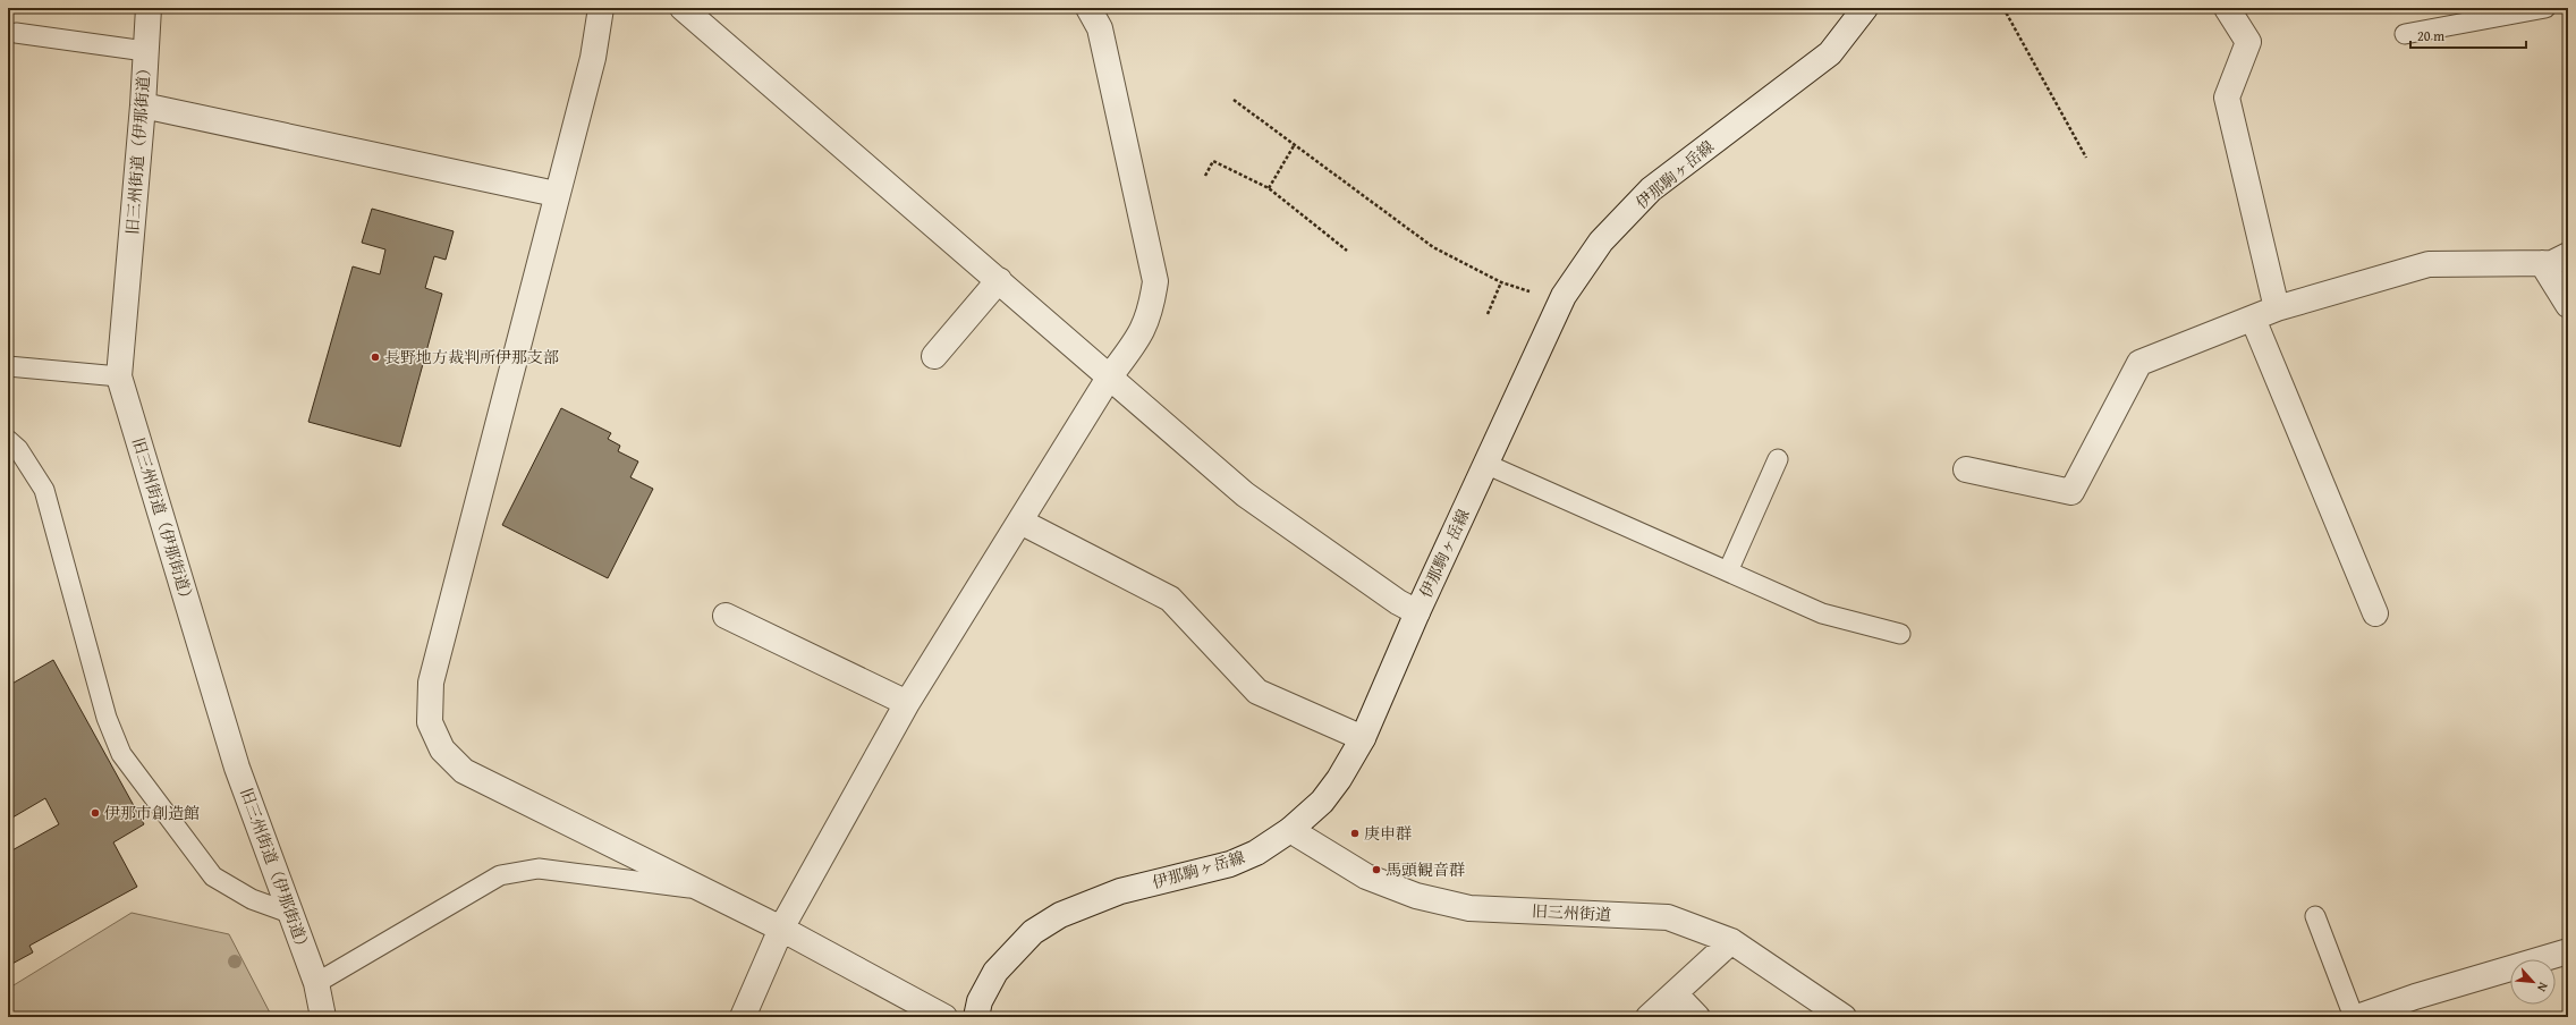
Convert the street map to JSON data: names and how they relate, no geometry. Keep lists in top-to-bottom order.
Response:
{
  "streets": {
    "street": ["旧三州街道（伊那街道）", "伊那駒ヶ岳線", "旧三州街道"]
  },
  "crossings": [
    ["伊那駒ヶ岳線", "旧三州街道"]
  ],
  "places": [
    "長野地方裁判所伊那支部",
    "伊那市創造館",
    "庚申群",
    "馬頭観音群"
  ],
  "scale_bar": "20 m",
  "north": "bottom right"
}
